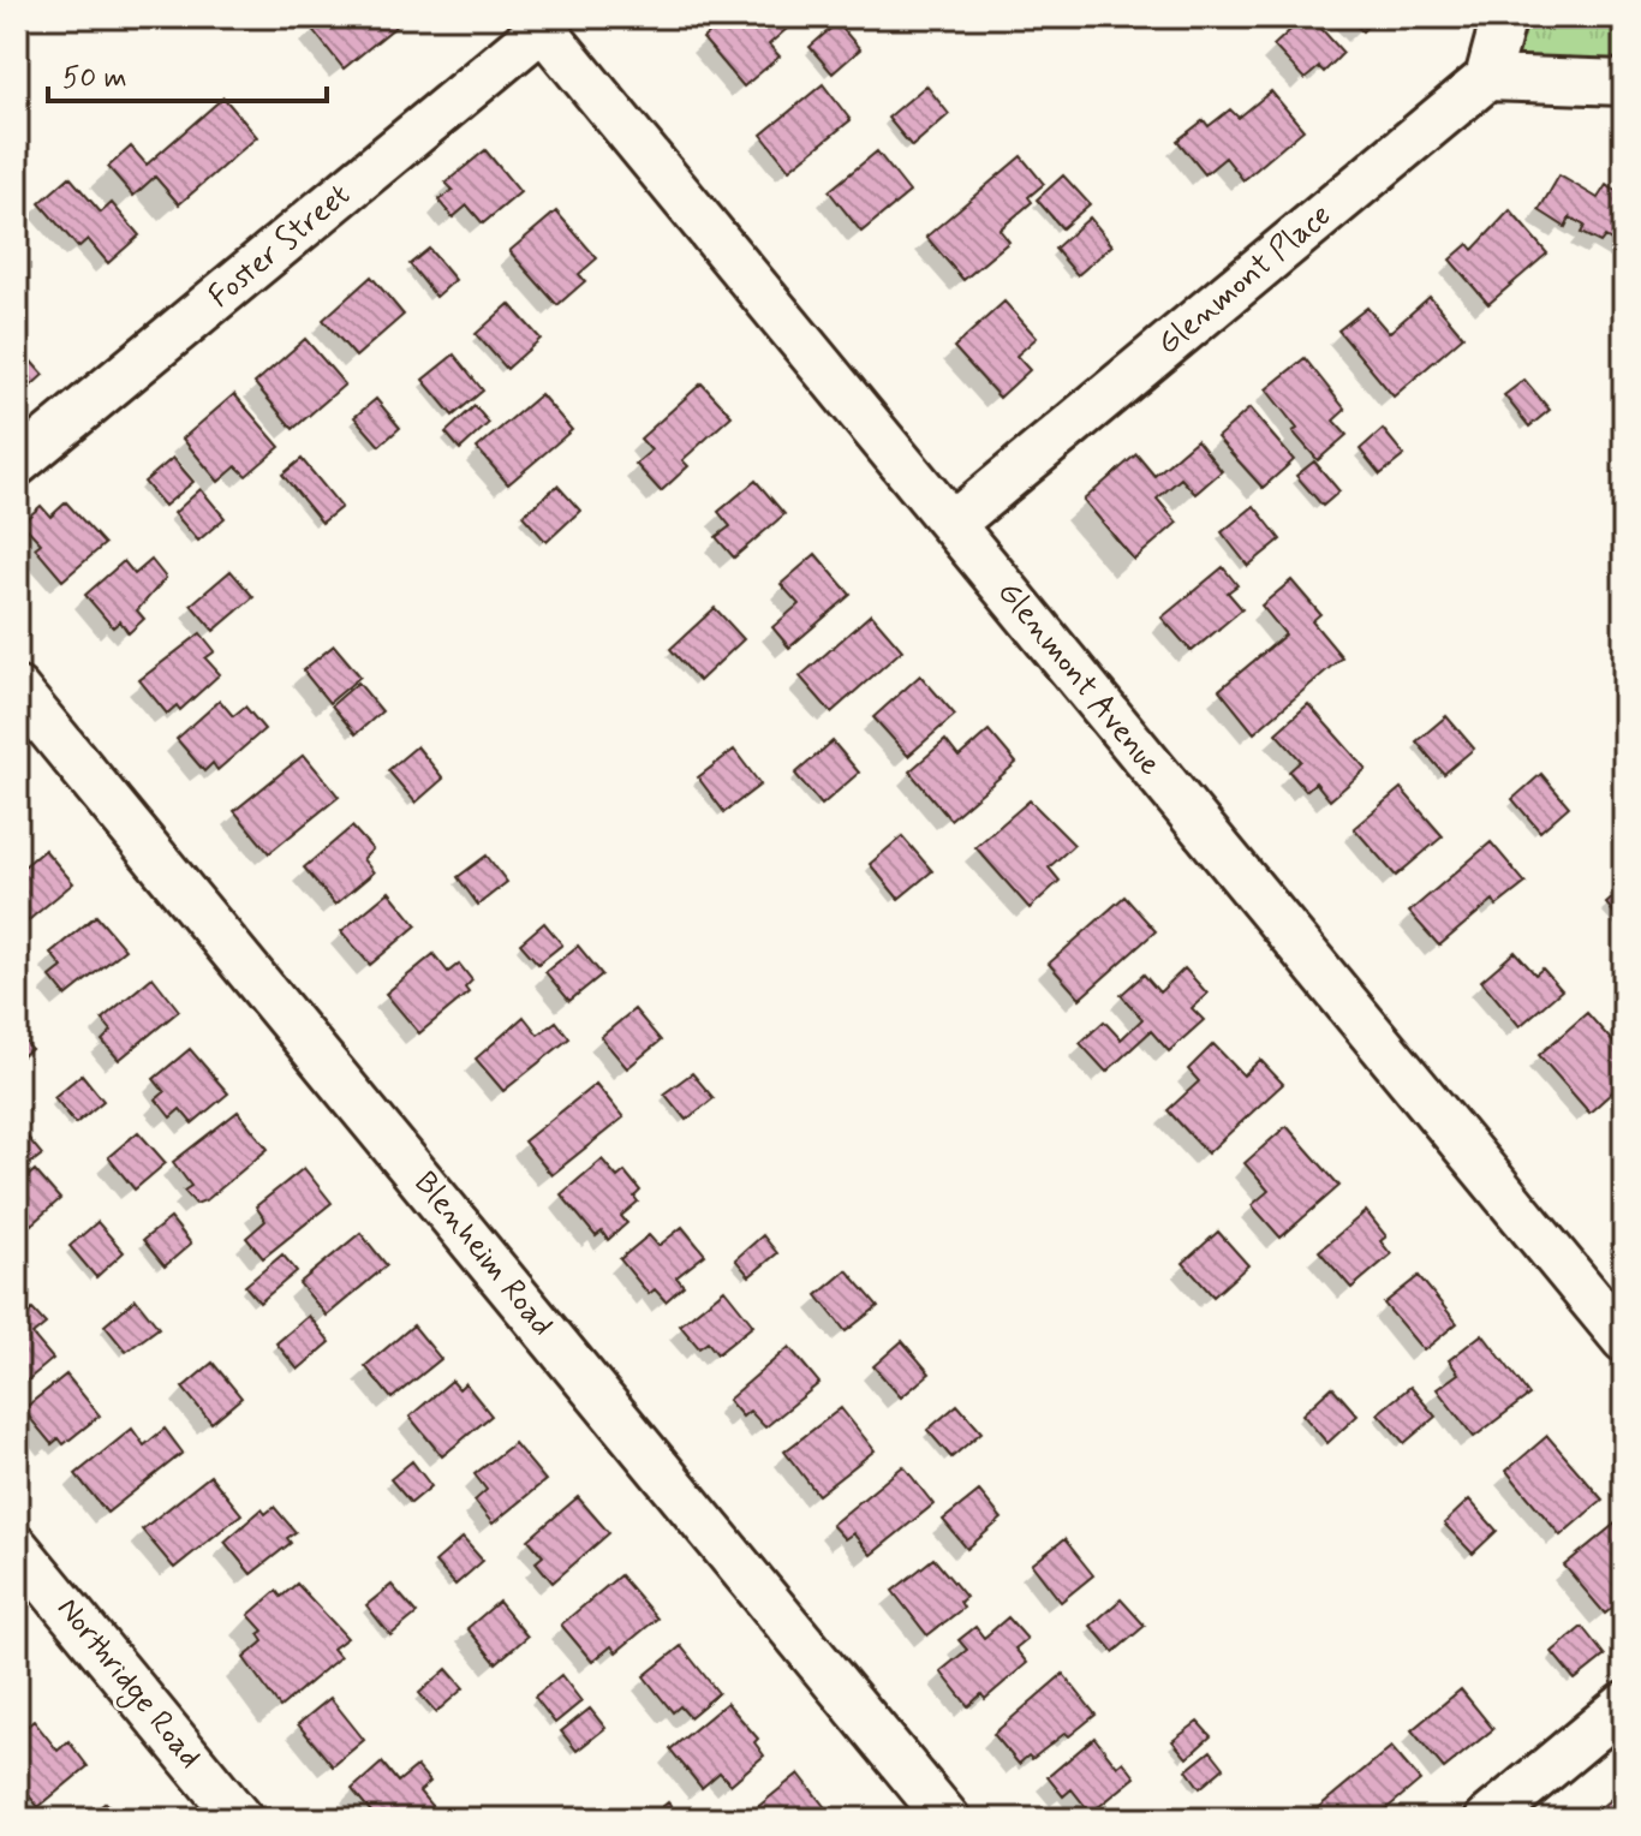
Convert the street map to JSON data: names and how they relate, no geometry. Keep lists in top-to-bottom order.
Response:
{
  "streets": {
    "street": [
      "Foster Street",
      "Glenmont Place",
      "Glenmont Avenue",
      "Blenheim Road",
      "Northridge Road"
    ]
  },
  "crossings": [
    ["Foster Street", "Glenmont Avenue"],
    ["Glenmont Place", "Glenmont Avenue"]
  ],
  "scale_bar": "50 m"
}
